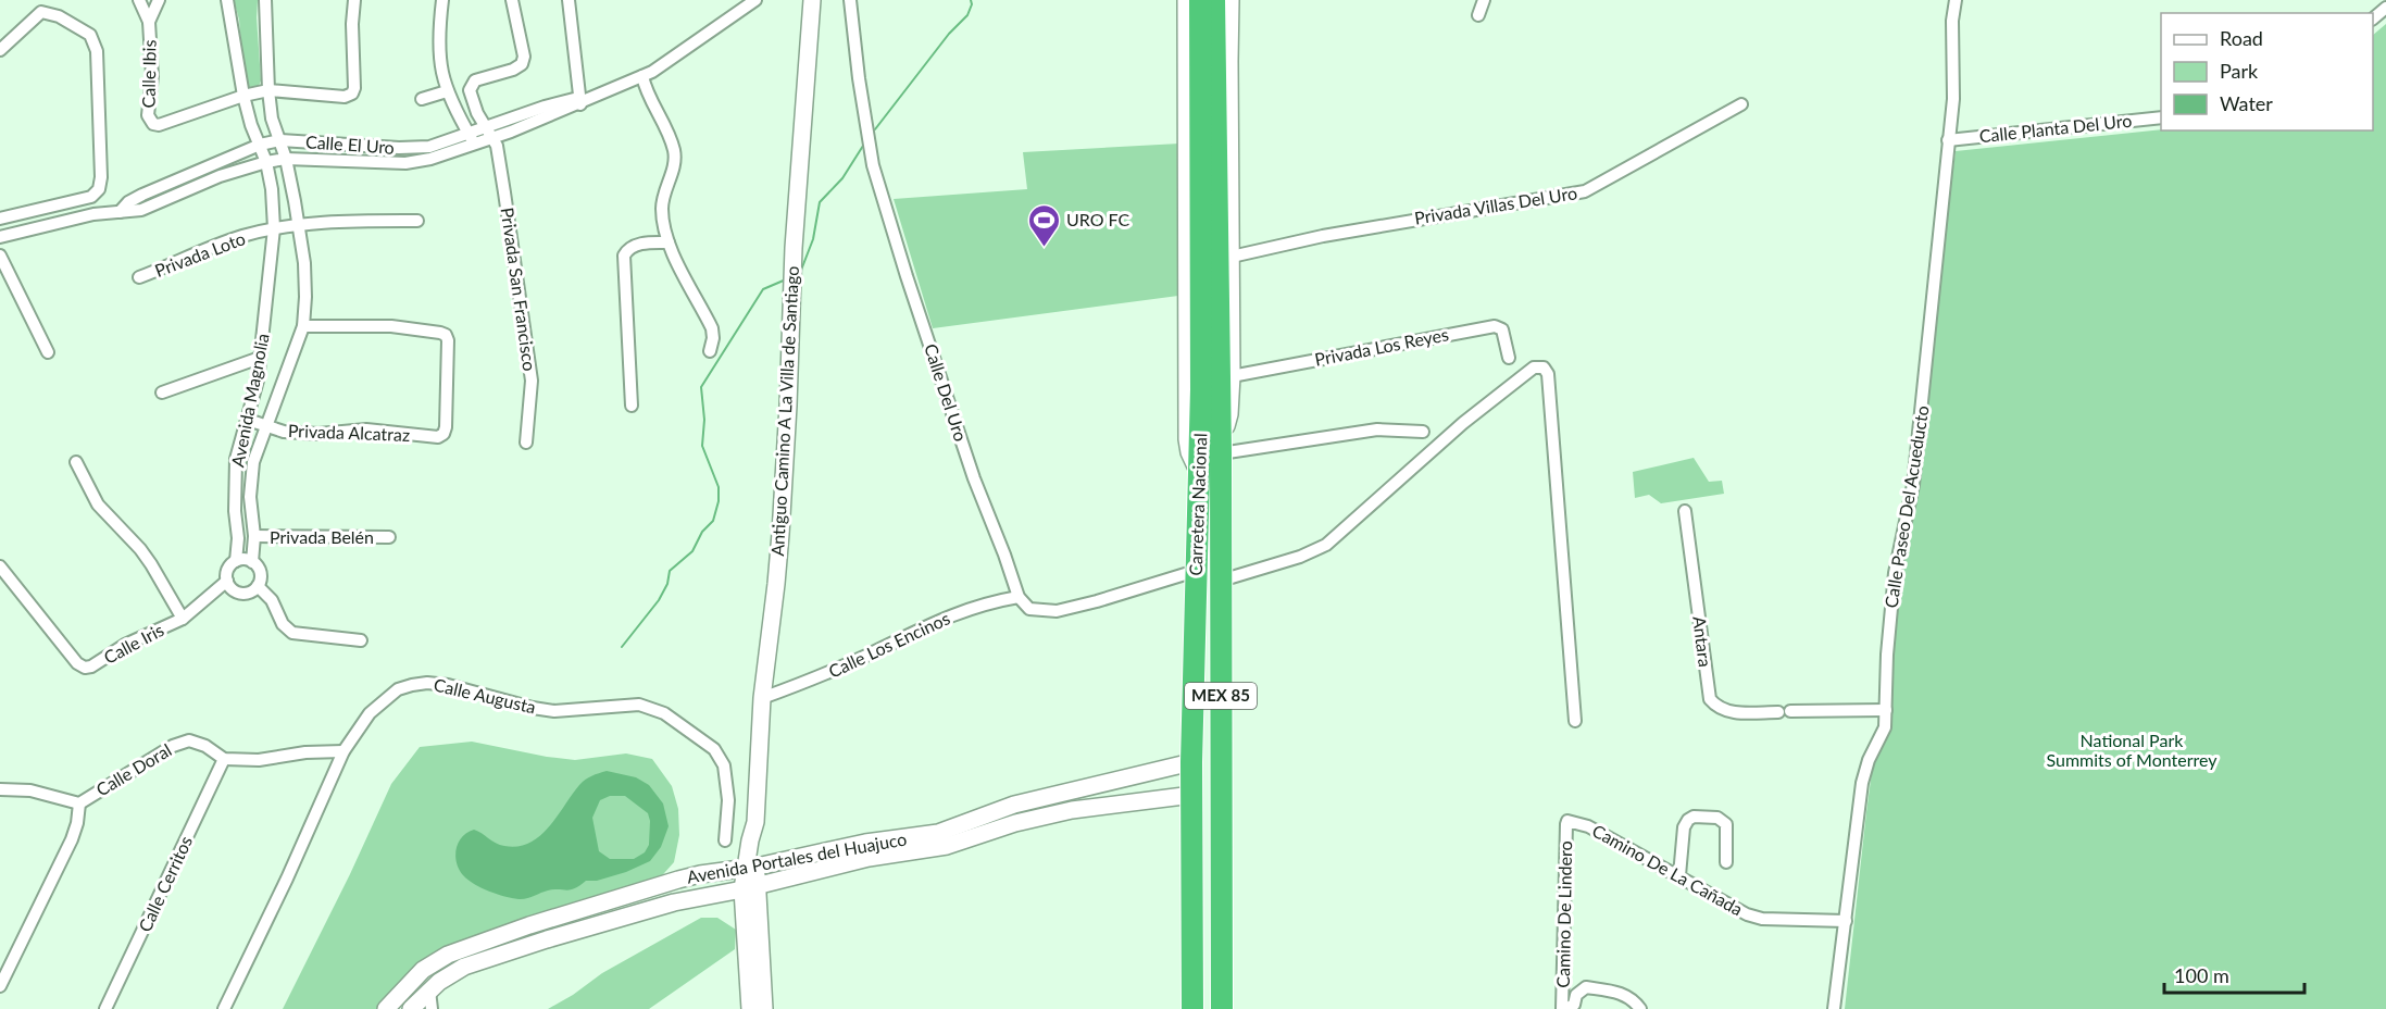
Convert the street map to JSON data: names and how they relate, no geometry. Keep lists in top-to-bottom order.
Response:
{
  "streets": {
    "highway": ["Carretera Nacional", "MEX 85"],
    "street": [
      "Calle Ibis",
      "Calle Planta Del Uro",
      "Calle El Uro",
      "Privada Villas Del Uro",
      "Privada Loto",
      "Privada San Francisco",
      "Privada Los Reyes",
      "Calle Del Uro",
      "Avenida Magnolia",
      "Antiguo Camino A La Villa de Santiago",
      "Privada Alcatraz",
      "Calle Paseo Del Acueducto",
      "Privada Belén",
      "Antara",
      "Calle Iris",
      "Calle Los Encinos",
      "Calle Augusta",
      "Calle Doral",
      "Avenida Portales del Huajuco",
      "Camino De La Cañada",
      "Calle Cerritos",
      "Camino De Lindero"
    ]
  },
  "crossings": [
    ["Calle Ibis", "Avenida Magnolia"],
    ["Calle Planta Del Uro", "Calle Paseo Del Acueducto"],
    ["Calle El Uro", "Privada San Francisco"],
    ["Calle El Uro", "Avenida Magnolia"],
    ["Privada Villas Del Uro", "MEX 85"],
    ["Privada Loto", "Avenida Magnolia"],
    ["Privada Los Reyes", "Carretera Nacional"],
    ["Privada Los Reyes", "MEX 85"],
    ["Calle Del Uro", "Calle Los Encinos"],
    ["Avenida Magnolia", "Privada Alcatraz"],
    ["Avenida Magnolia", "Privada Belén"],
    ["Avenida Magnolia", "Calle Iris"],
    ["Antiguo Camino A La Villa de Santiago", "Calle Los Encinos"],
    ["Antiguo Camino A La Villa de Santiago", "Avenida Portales del Huajuco"],
    ["Carretera Nacional", "MEX 85"],
    ["Carretera Nacional", "Avenida Portales del Huajuco"],
    ["Calle Paseo Del Acueducto", "Antara"],
    ["Calle Paseo Del Acueducto", "Camino De La Cañada"],
    ["Calle Doral", "Calle Cerritos"],
    ["Camino De La Cañada", "Camino De Lindero"]
  ],
  "parks": ["National Park Summits of Monterrey"],
  "places": {
    "sports": ["URO FC"]
  },
  "legend": ["Road", "Park", "Water"],
  "scale_bar": "100 m"
}
